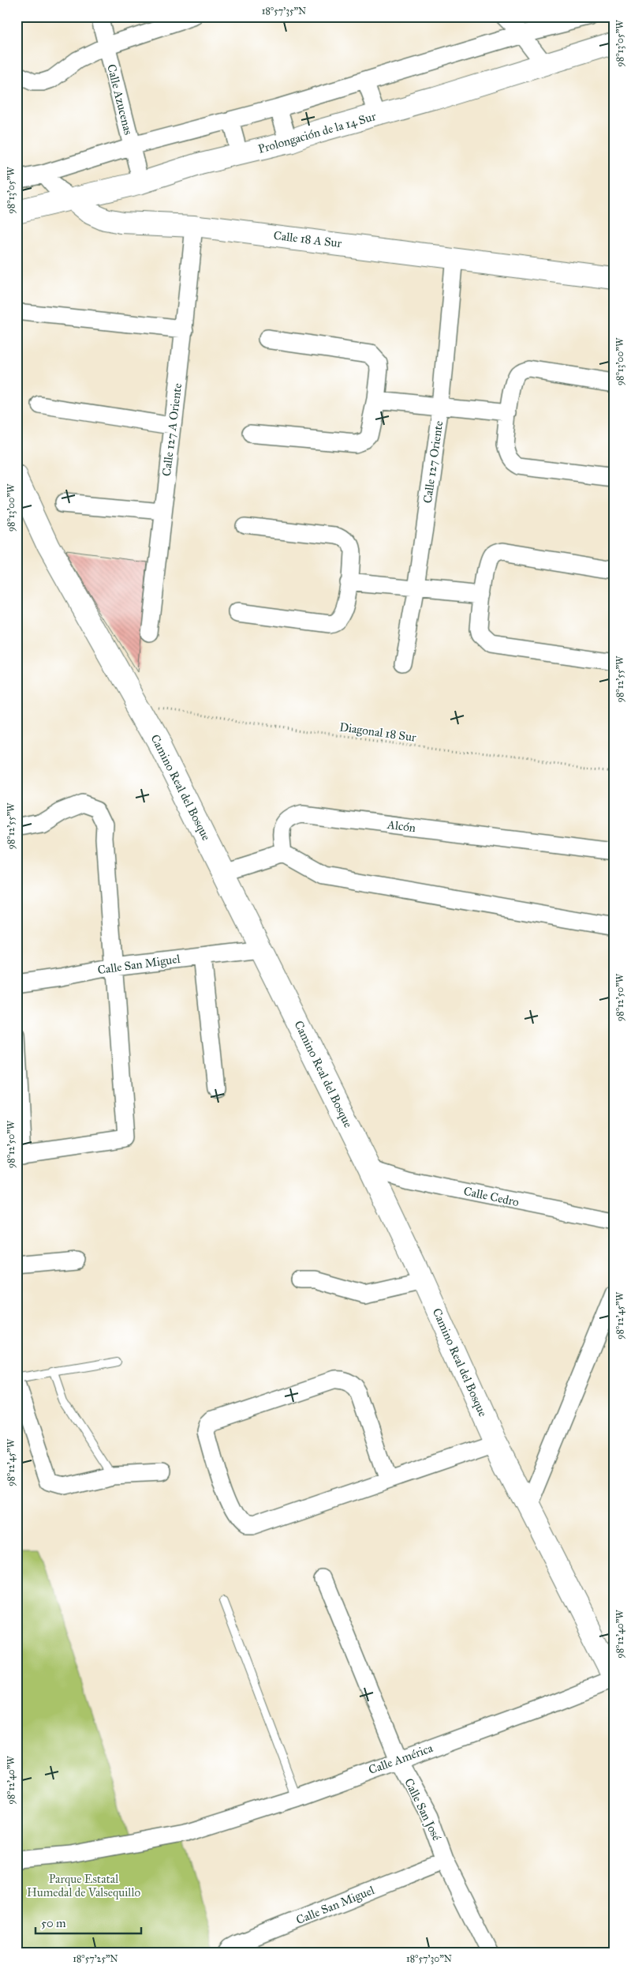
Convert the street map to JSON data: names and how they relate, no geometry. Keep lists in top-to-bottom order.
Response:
{
  "streets": {
    "street": [
      "Calle Azucenas",
      "Prolongación de la 14 Sur",
      "Calle 18 A Sur",
      "Calle 127 A Oriente",
      "Calle 127 Oriente",
      "Camino Real del Bosque",
      "Alcón",
      "Calle San Miguel",
      "Calle Cedro",
      "Calle América",
      "Calle San José"
    ],
    "path": ["Diagonal 18 Sur"]
  },
  "crossings": [
    ["Calle Azucenas", "Prolongación de la 14 Sur"],
    ["Prolongación de la 14 Sur", "Calle 18 A Sur"],
    ["Calle 18 A Sur", "Calle 127 A Oriente"],
    ["Calle 18 A Sur", "Calle 127 Oriente"],
    ["Diagonal 18 Sur", "Camino Real del Bosque"],
    ["Camino Real del Bosque", "Calle San Miguel"],
    ["Camino Real del Bosque", "Calle Cedro"],
    ["Camino Real del Bosque", "Calle América"],
    ["Calle San Miguel", "Calle San José"],
    ["Calle América", "Calle San José"]
  ],
  "parks": ["Parque Estatal Humedal de Valsequillo"],
  "scale_bar": "50 m",
  "coordinates": [
    "18°57'35\"N",
    "98°13'05\"W",
    "98°13'00\"W",
    "98°12'55\"W",
    "98°12'50\"W",
    "98°12'45\"W",
    "98°12'40\"W",
    "18°57'25\"N",
    "18°57'30\"N"
  ]
}
